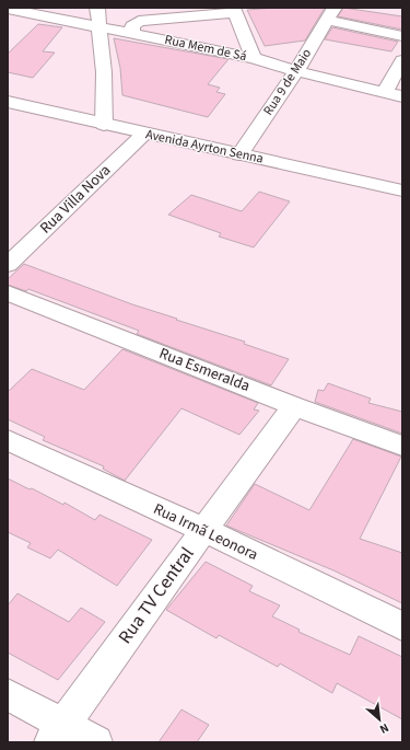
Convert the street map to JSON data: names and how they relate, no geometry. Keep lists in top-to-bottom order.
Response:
{
  "streets": {
    "main road": [
      "Rua Mem de Sá",
      "Rua 9 de Maio",
      "Avenida Ayrton Senna",
      "Rua Villa Nova",
      "Rua Esmeralda",
      "Rua Irmã Leonora",
      "Rua TV Central"
    ]
  },
  "crossings": [
    ["Rua Mem de Sá", "Rua 9 de Maio"],
    ["Rua 9 de Maio", "Avenida Ayrton Senna"],
    ["Avenida Ayrton Senna", "Rua Villa Nova"],
    ["Rua Esmeralda", "Rua TV Central"],
    ["Rua Irmã Leonora", "Rua TV Central"]
  ],
  "north": "bottom right"
}
